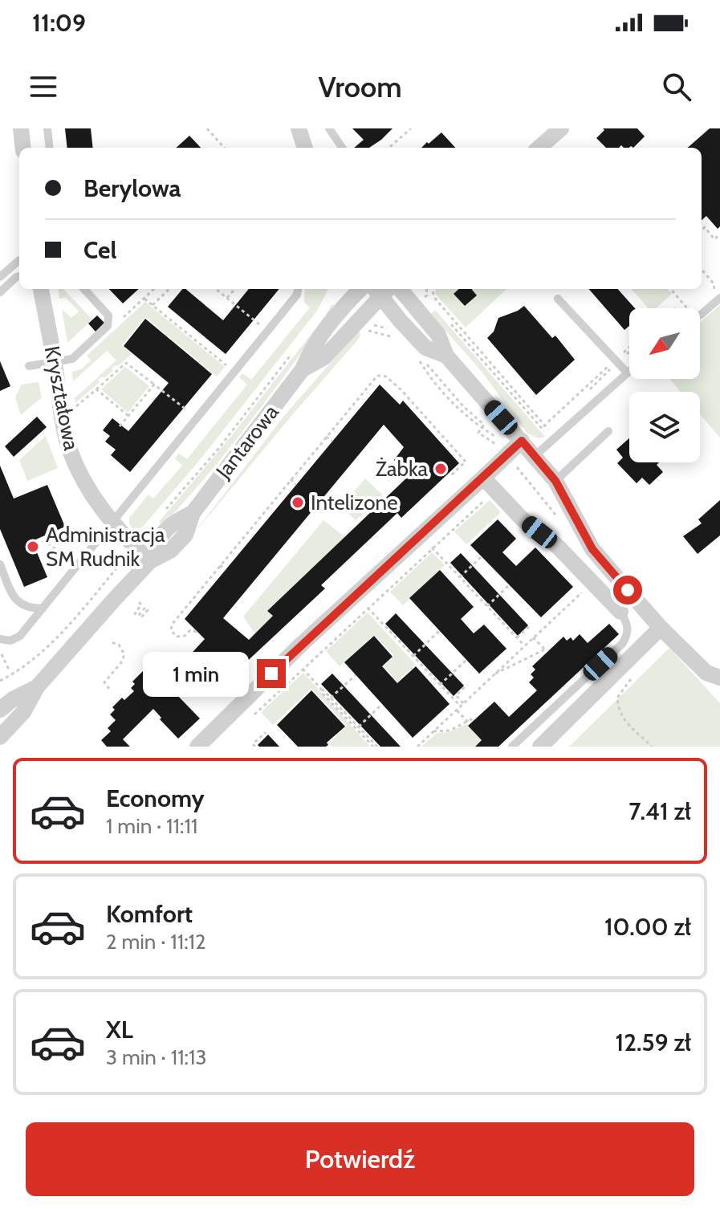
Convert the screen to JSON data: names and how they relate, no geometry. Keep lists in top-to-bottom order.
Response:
{
  "streets": {
    "street": ["Kryształowa", "Jantarowa"]
  },
  "crossings": [
    ["Kryształowa", "Jantarowa"]
  ],
  "places": ["Żabka", "Intelizone", "Administracja SM Rudnik"],
  "north": "bottom left",
  "page": {
    "status": "11:09",
    "header": "Vroom",
    "banner": ["Berylowa", "Cel"],
    "bubble": "1 min",
    "list": [
      {
        "name": "Economy",
        "note": "1 min · 11:11",
        "value": "7.41 zł"
      },
      {
        "name": "Komfort",
        "note": "2 min · 11:12",
        "value": "10.00 zł"
      },
      {
        "name": "XL",
        "note": "3 min · 11:13",
        "value": "12.59 zł"
      }
    ],
    "buttons": "Potwierdź"
  }
}
